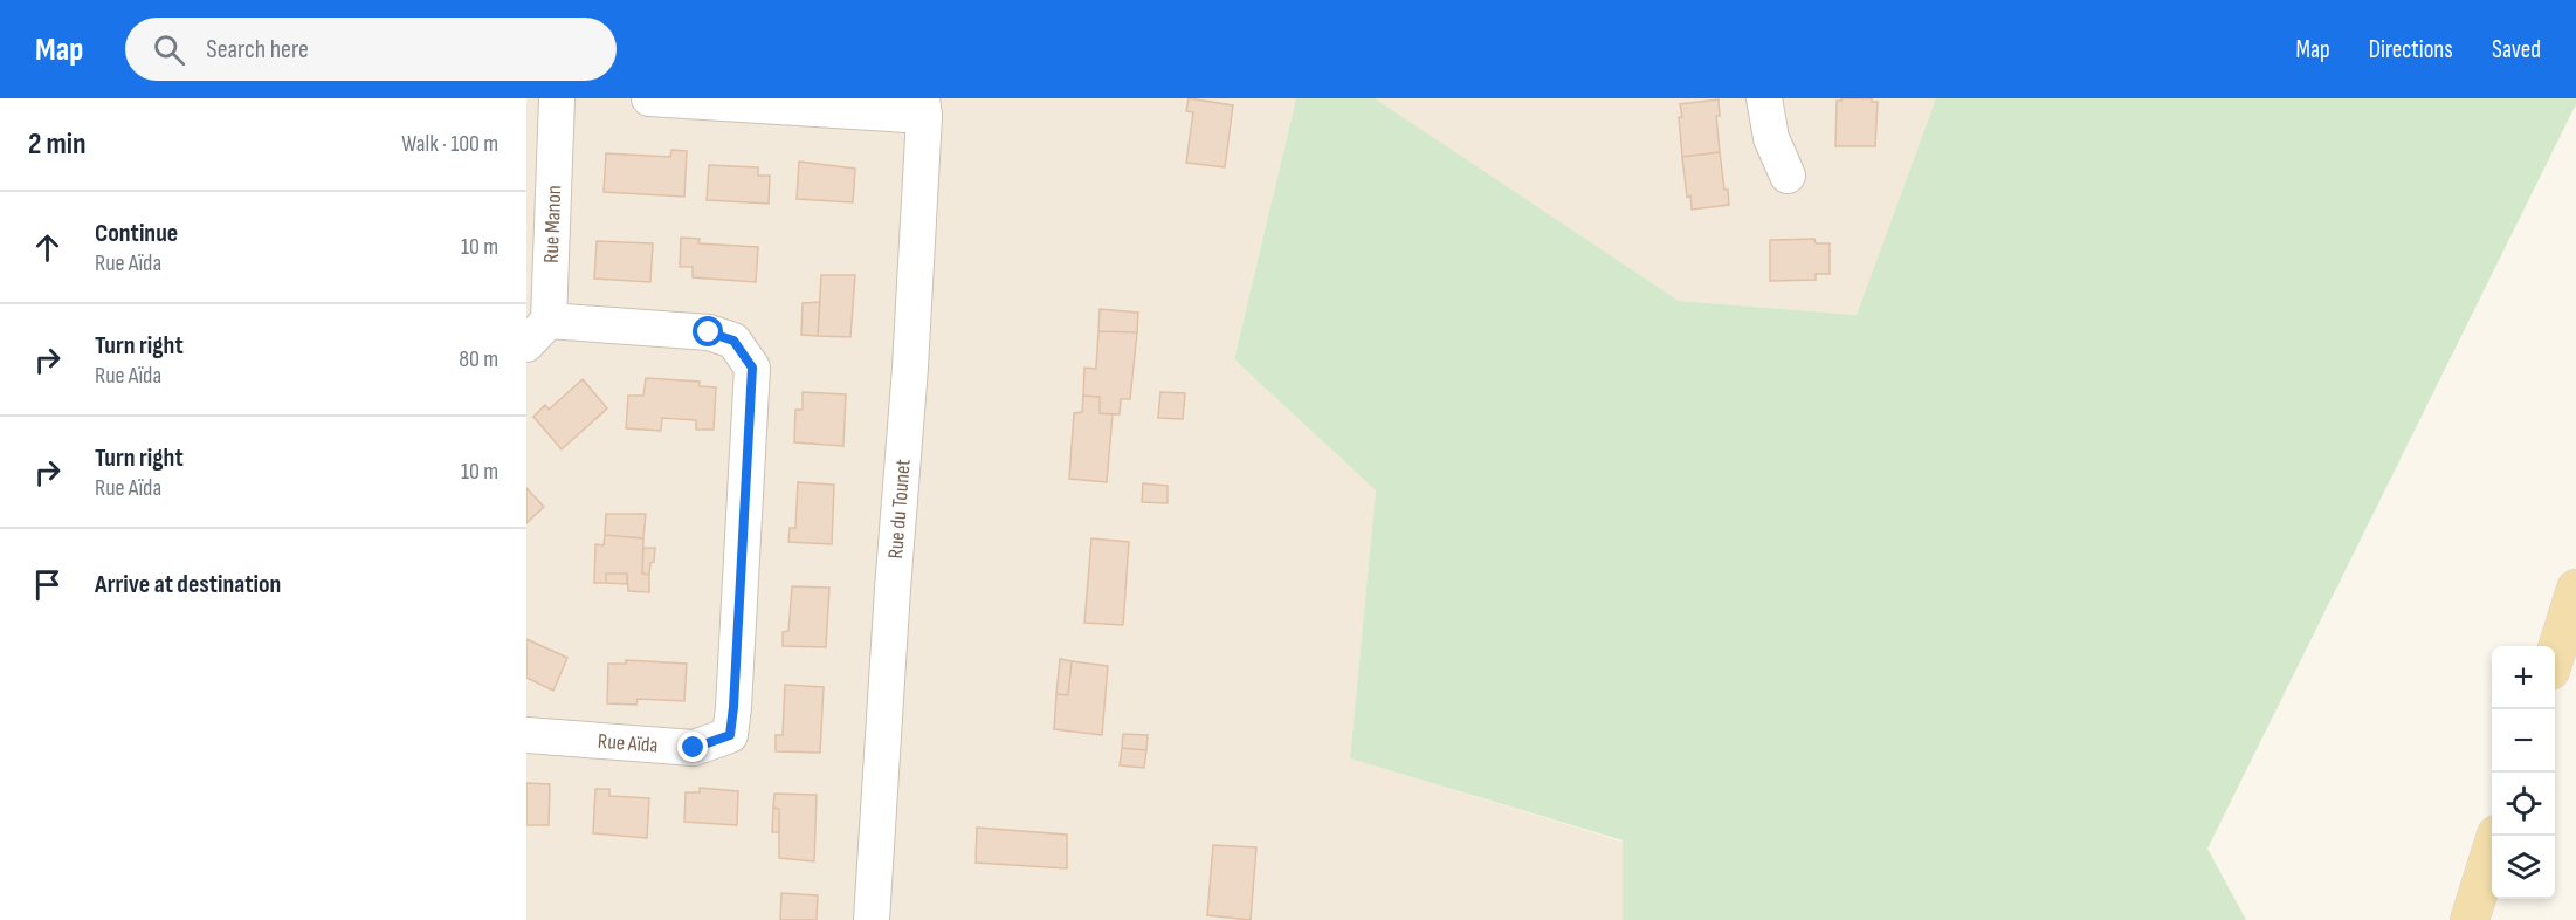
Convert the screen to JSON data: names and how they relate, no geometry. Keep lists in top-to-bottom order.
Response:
{
  "streets": {
    "street": ["Rue Manon", "Rue du Tounet", "Rue Aïda"]
  },
  "crossings": [
    ["Rue Manon", "Rue Aïda"]
  ],
  "page": {
    "header": "Map",
    "search": "Search here",
    "nav": ["Map", "Directions", "Saved"],
    "heading": ["2 min", "Walk · 100 m"],
    "list": [
      ["Continue", "Rue Aïda", "10 m"],
      ["Turn right", "Rue Aïda", "80 m"],
      ["Turn right", "Rue Aïda", "10 m"],
      "Arrive at destination"
    ],
    "map_buttons": ["+", "−"]
  }
}
